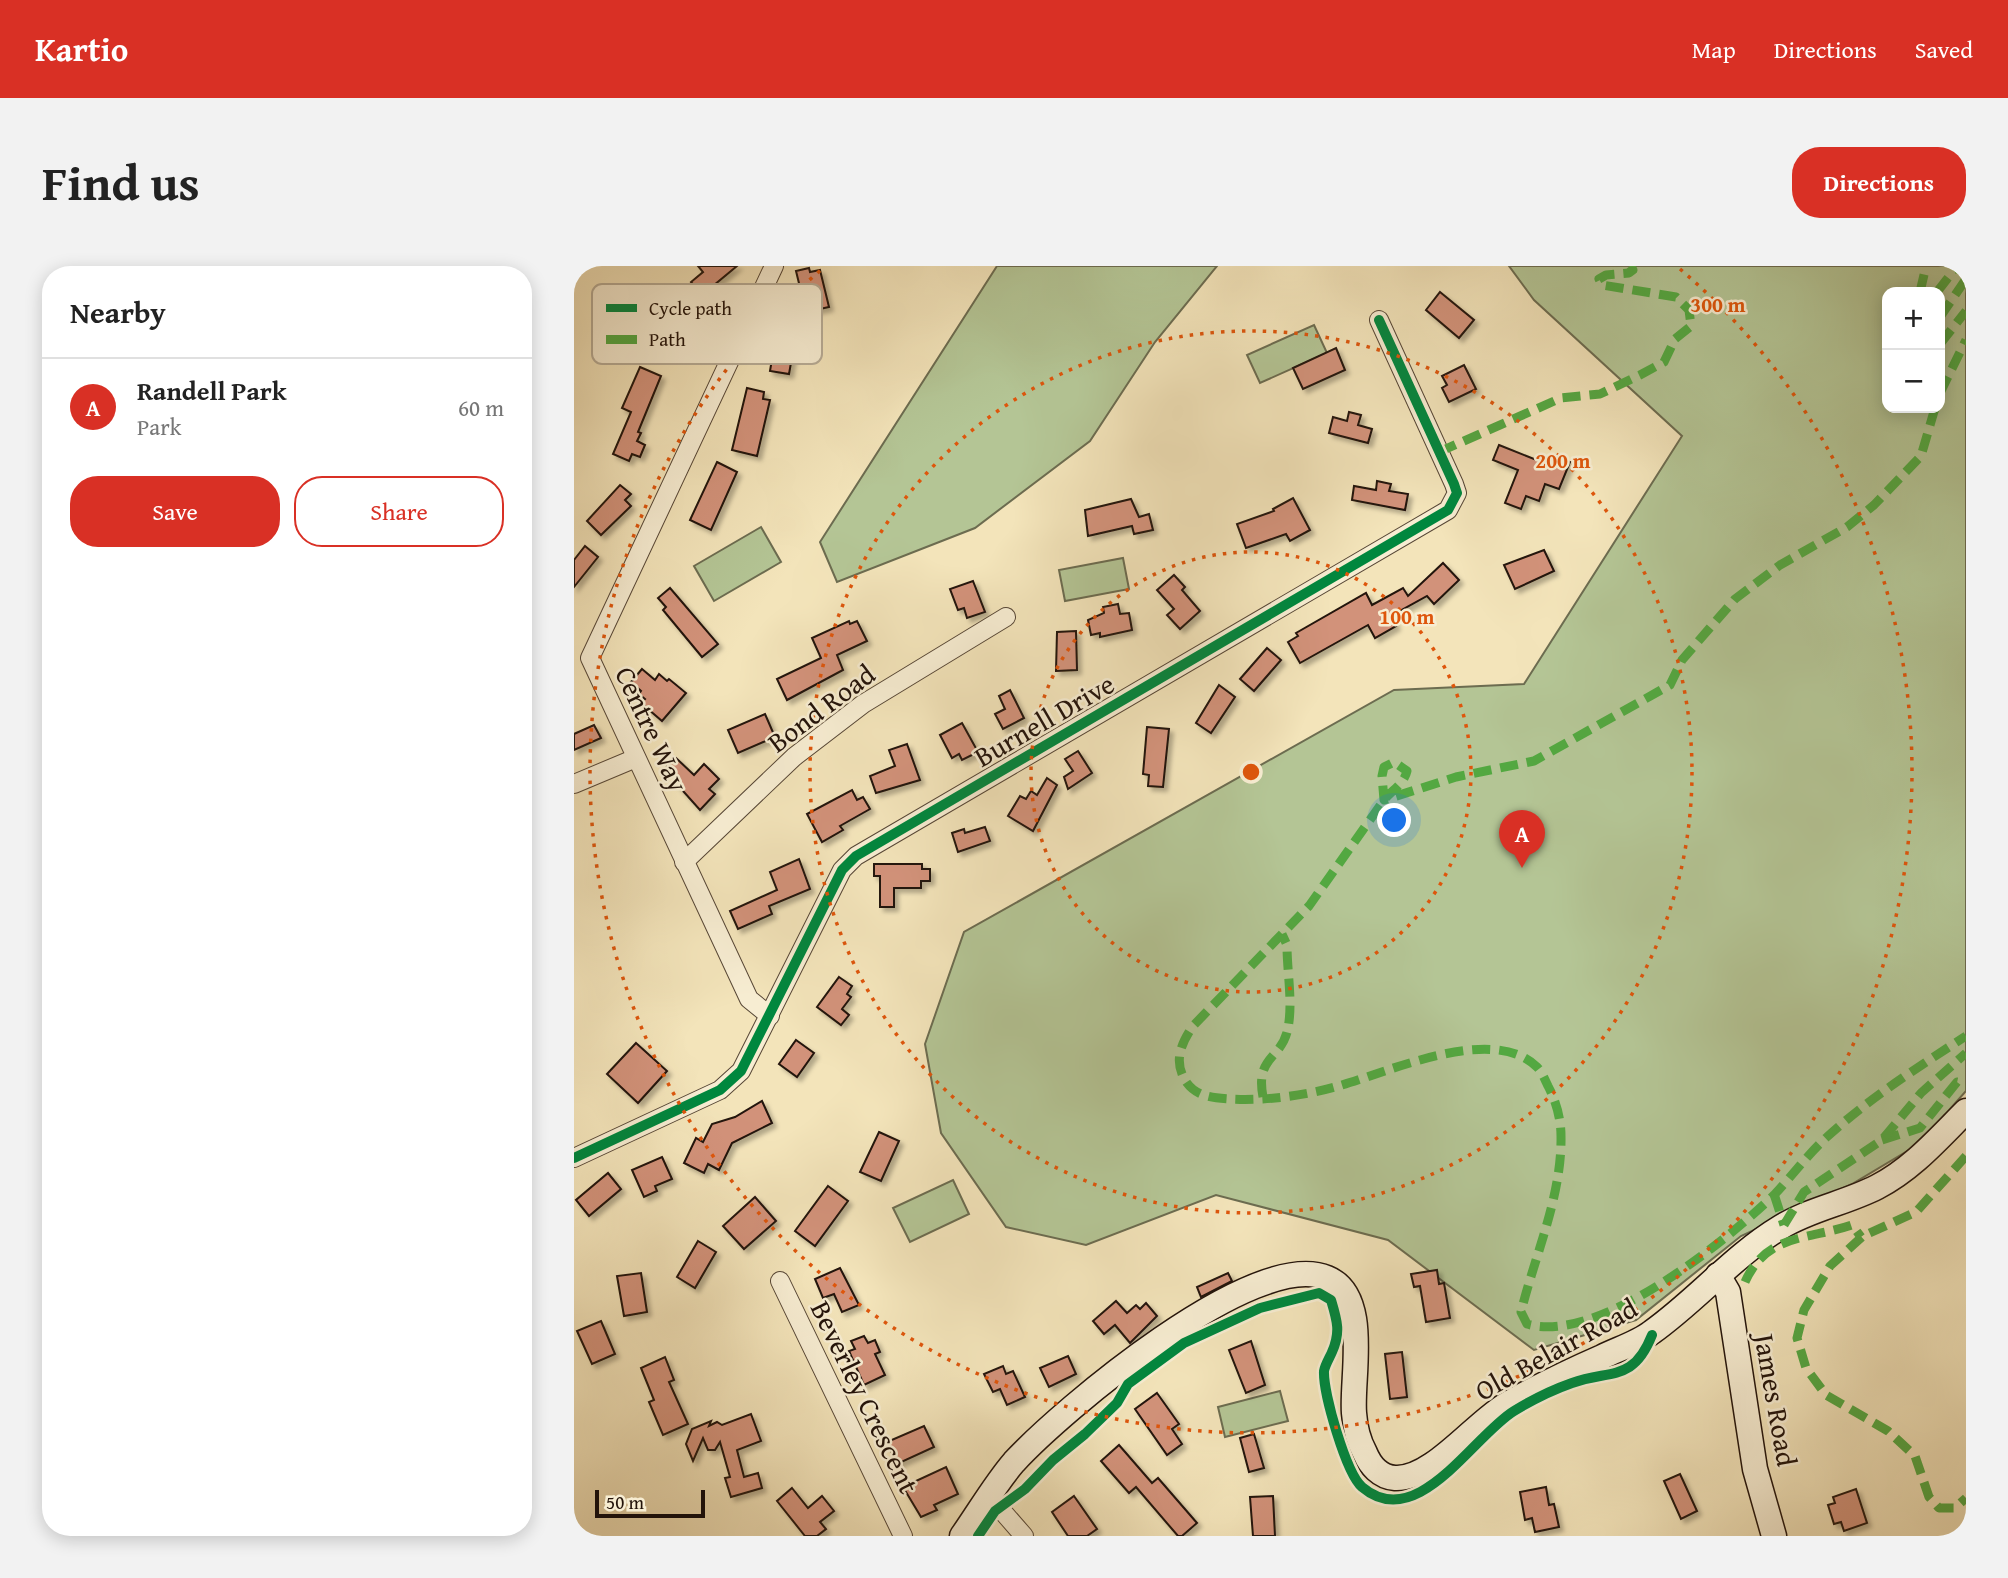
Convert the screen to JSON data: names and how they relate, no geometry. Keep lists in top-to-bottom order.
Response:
{
  "streets": {
    "main road": ["Old Belair Road", "James Road"],
    "street": [
      "Bond Road",
      "Burnell Drive",
      "Centre Way",
      "Beverley Crescent"
    ]
  },
  "crossings": [
    ["Bond Road", "Centre Way"],
    ["Burnell Drive", "Centre Way"],
    ["Old Belair Road", "James Road"]
  ],
  "legend": ["Cycle path", "Path"],
  "scale_bar": "50 m",
  "page": {
    "header": "Kartio",
    "nav": ["Map", "Directions", "Saved"],
    "title": "Find us",
    "buttons": [
      "Directions",
      ["Save", "Share"]
    ],
    "heading": "Nearby",
    "map_buttons": ["+", "−"],
    "list": [
      {
        "mark": "A",
        "name": "Randell Park",
        "note": "Park",
        "value": "60 m"
      }
    ],
    "pins": "A",
    "scale": "50 m"
  },
  "rings": ["300 m", "200 m", "100 m"]
}
